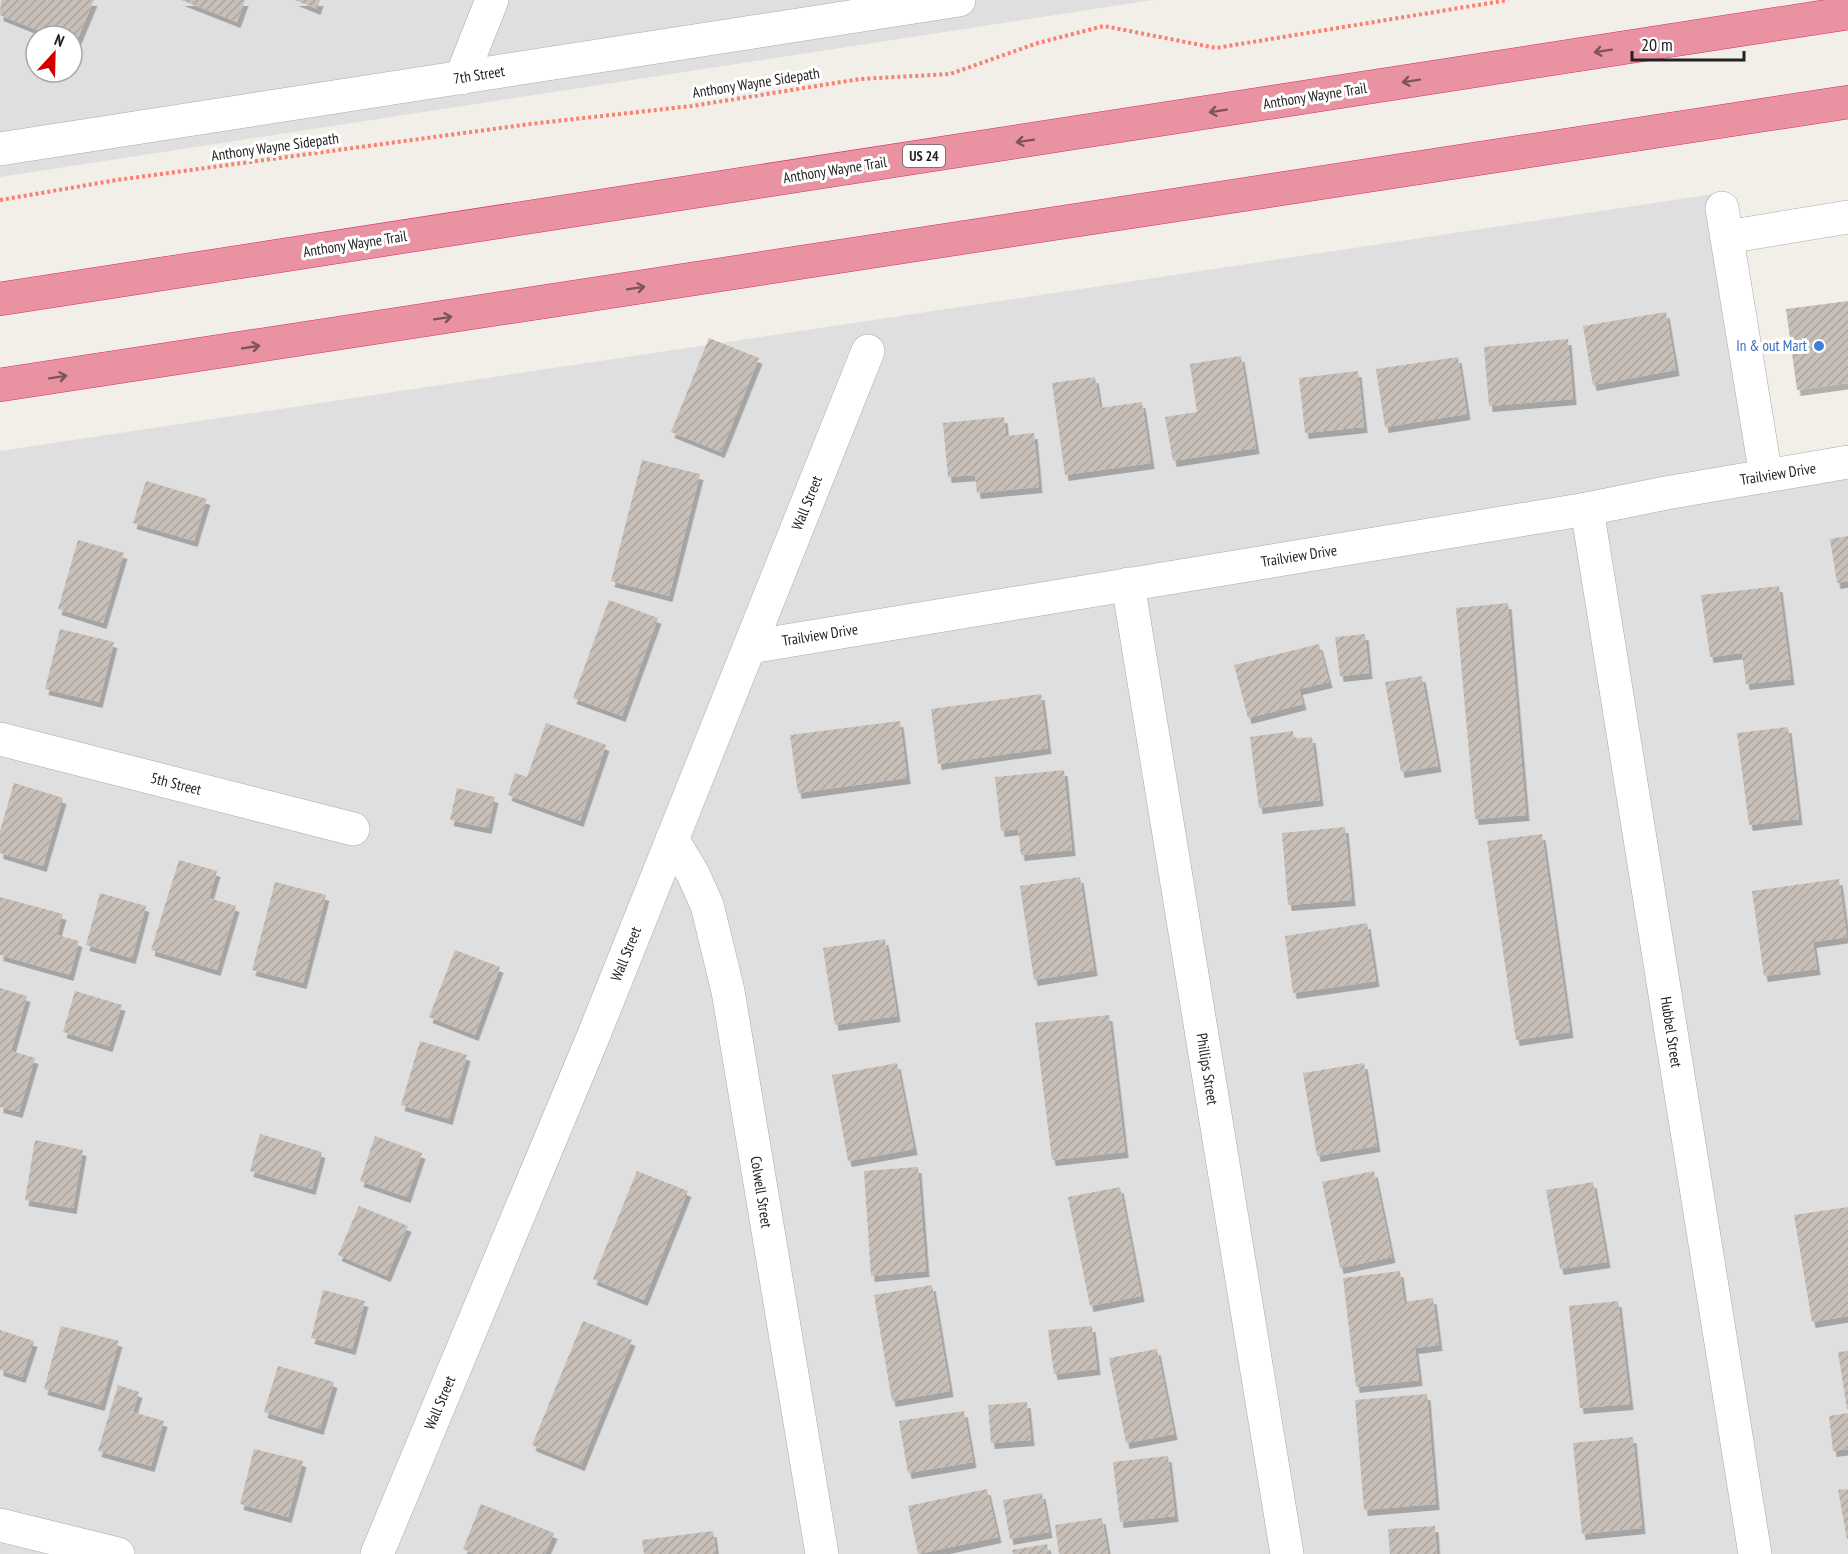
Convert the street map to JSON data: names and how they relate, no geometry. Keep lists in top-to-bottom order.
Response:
{
  "streets": {
    "highway": ["Anthony Wayne Trail", "US 24"],
    "street": [
      "7th Street",
      "Trailview Drive",
      "Wall Street",
      "5th Street",
      "Hubbel Street",
      "Phillips Street",
      "Colwell Street"
    ],
    "path": ["Anthony Wayne Sidepath"]
  },
  "crossings": [
    ["Trailview Drive", "Wall Street"],
    ["Trailview Drive", "Hubbel Street"],
    ["Trailview Drive", "Phillips Street"],
    ["Wall Street", "Colwell Street"]
  ],
  "places": ["In & out Mart"],
  "scale_bar": "20 m",
  "north": "top"
}
